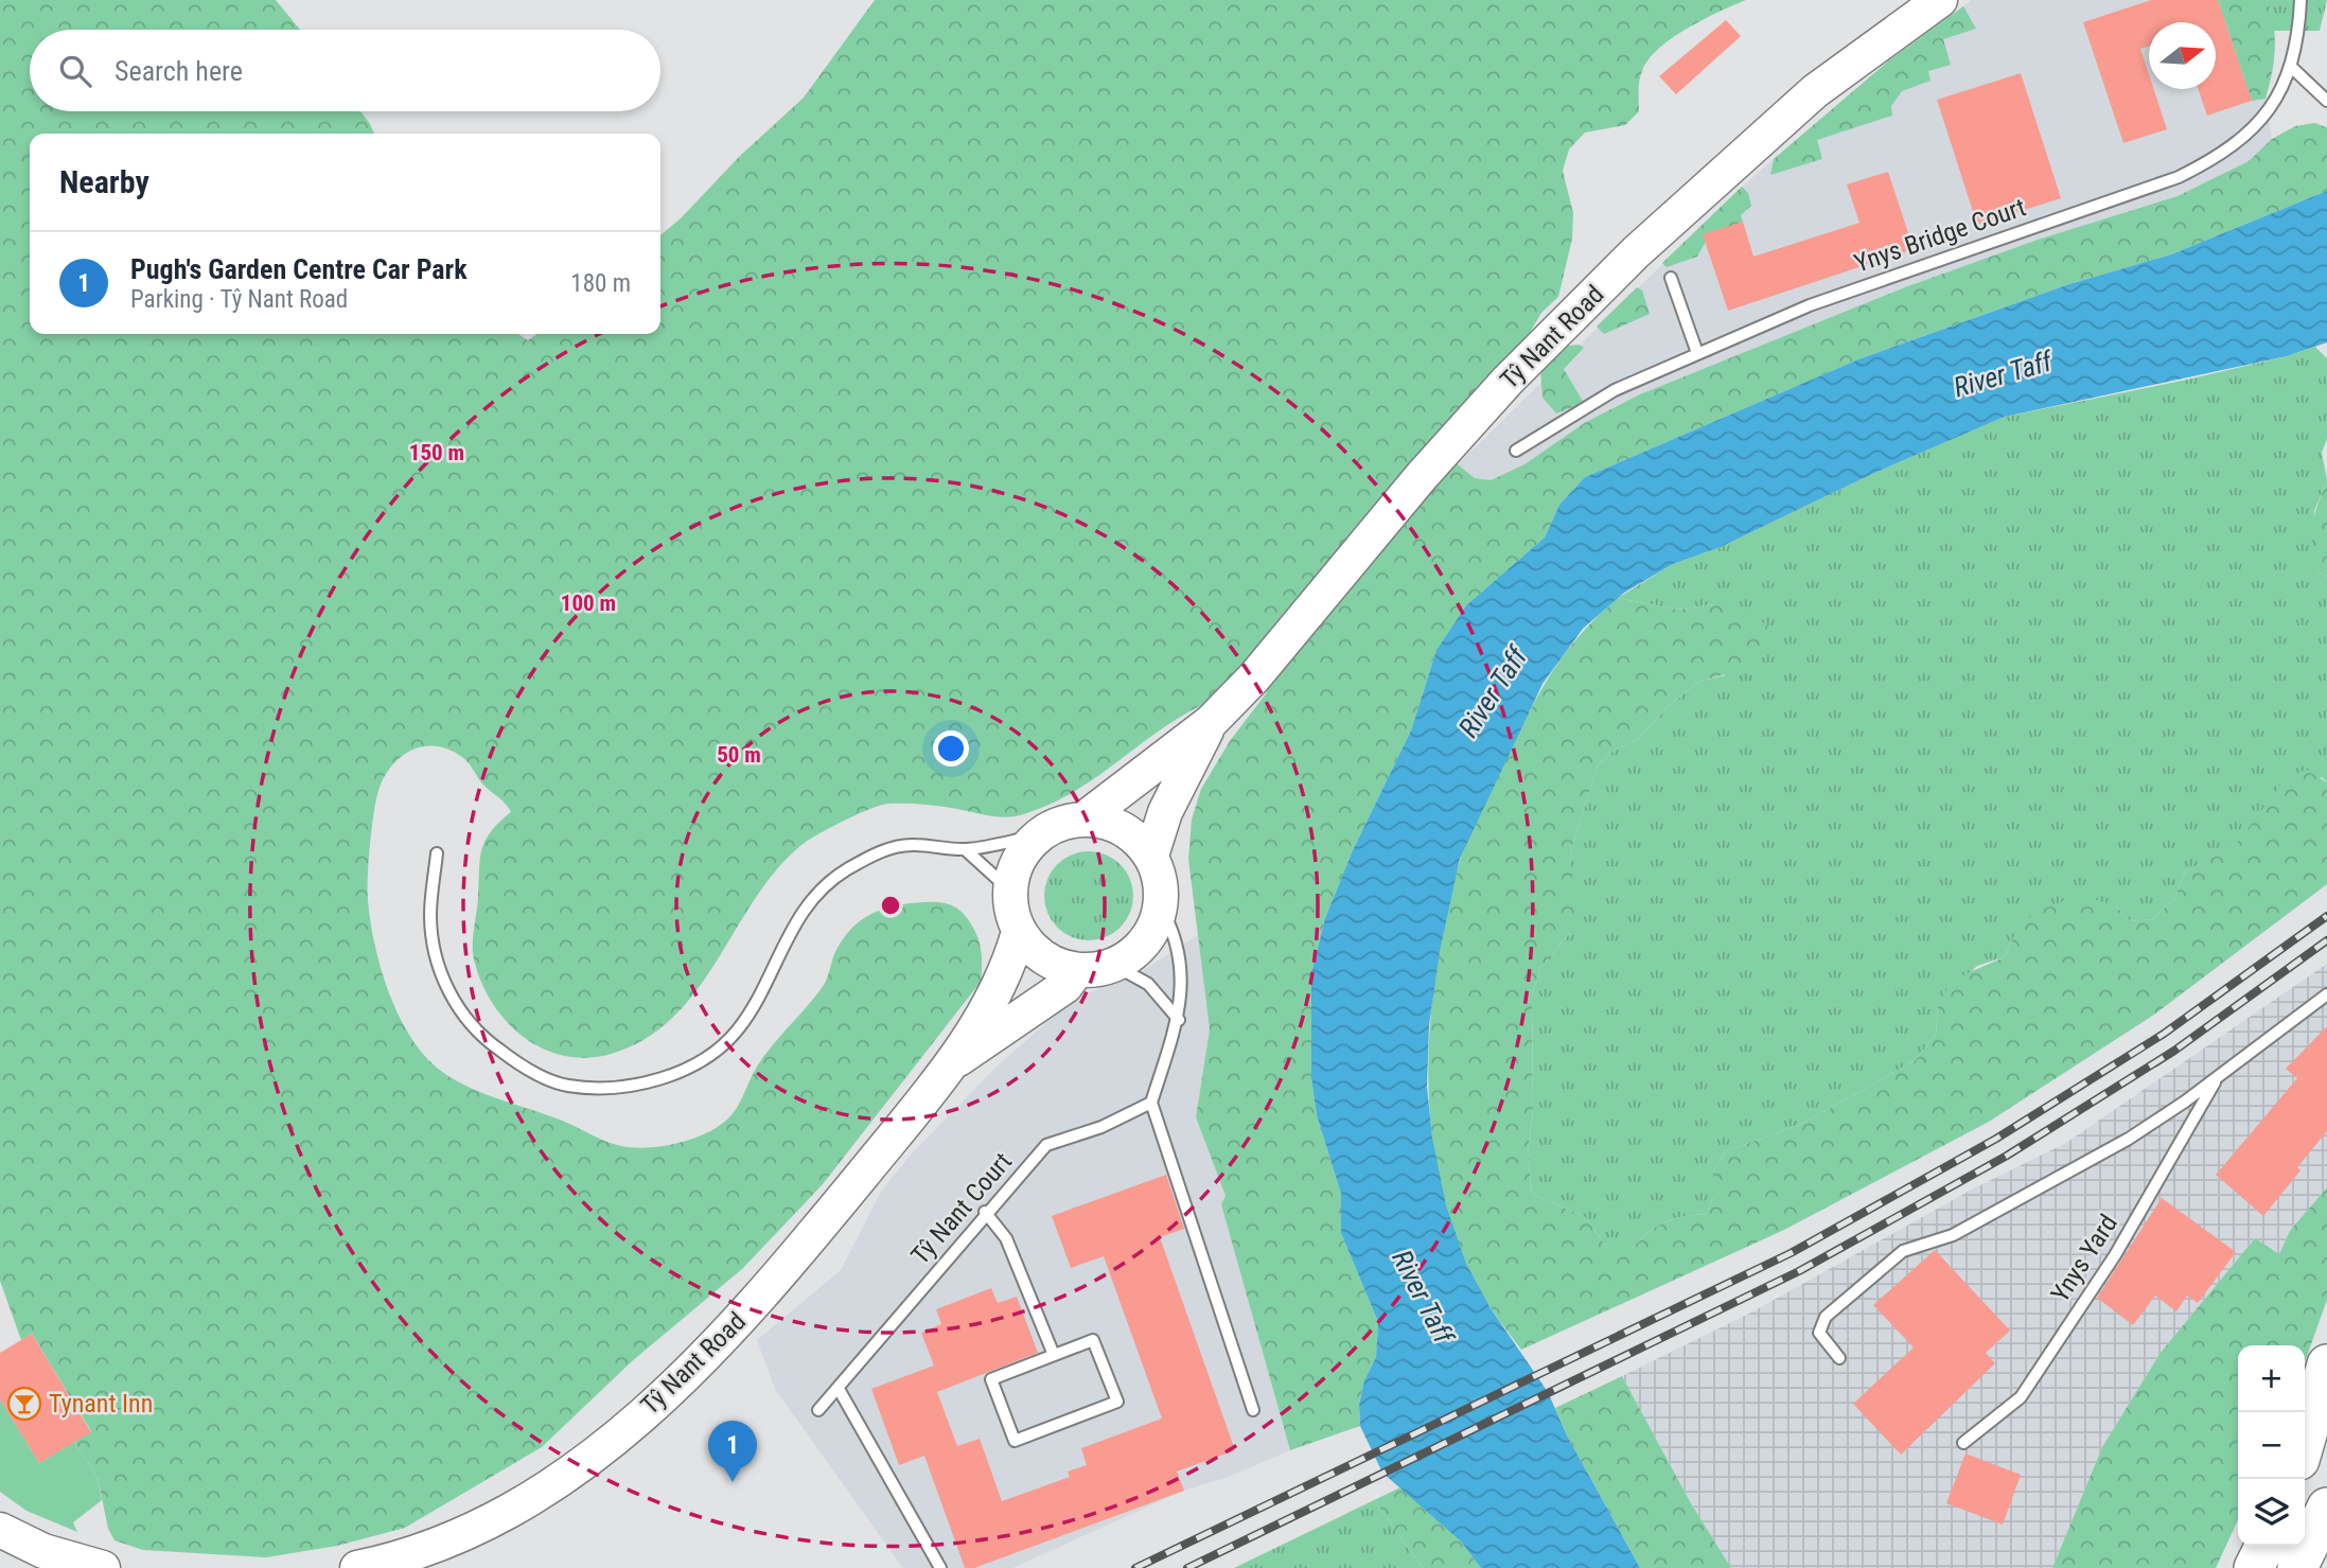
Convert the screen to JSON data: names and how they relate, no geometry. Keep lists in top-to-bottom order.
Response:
{
  "streets": {
    "main road": ["Tŷ Nant Road"],
    "lane": ["Ynys Bridge Court", "Tŷ Nant Court", "Ynys Yard"]
  },
  "water": ["River Taff"],
  "places": {
    "bar": ["Tynant Inn"]
  },
  "north": "right",
  "page": {
    "search": "Search here",
    "heading": "Nearby",
    "list": [
      {
        "mark": "1",
        "name": "Pugh's Garden Centre Car Park",
        "note": "Parking · Tŷ Nant Road",
        "value": "180 m"
      }
    ],
    "map_buttons": ["+", "−"],
    "pins": "1"
  },
  "rings": ["150 m", "100 m", "50 m"]
}
